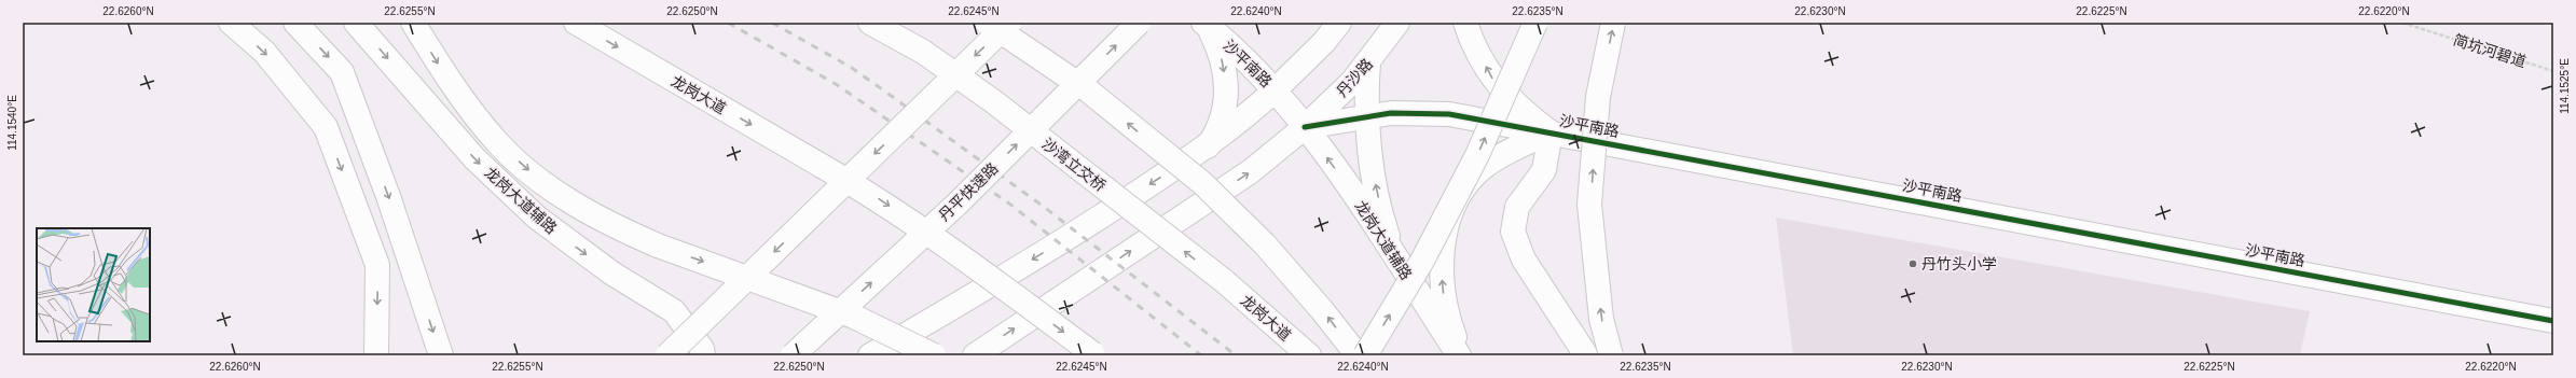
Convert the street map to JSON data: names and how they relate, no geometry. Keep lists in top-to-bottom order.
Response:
{
  "streets": {
    "main road": [
      "沙平南路",
      "丹沙路",
      "龙岗大道",
      "沙湾立交桥",
      "丹平快速路",
      "龙岗大道辅路"
    ],
    "path": ["简坑河碧道"]
  },
  "crossings": [
    ["沙平南路", "丹沙路"],
    ["沙平南路", "龙岗大道辅路"],
    ["丹沙路", "龙岗大道辅路"],
    ["龙岗大道", "沙湾立交桥"]
  ],
  "places": ["丹竹头小学"],
  "coordinates": [
    "22.6260°N",
    "22.6255°N",
    "22.6250°N",
    "22.6245°N",
    "22.6240°N",
    "22.6235°N",
    "22.6230°N",
    "22.6225°N",
    "22.6220°N",
    "114.1525°E",
    "114.1540°E"
  ]
}
